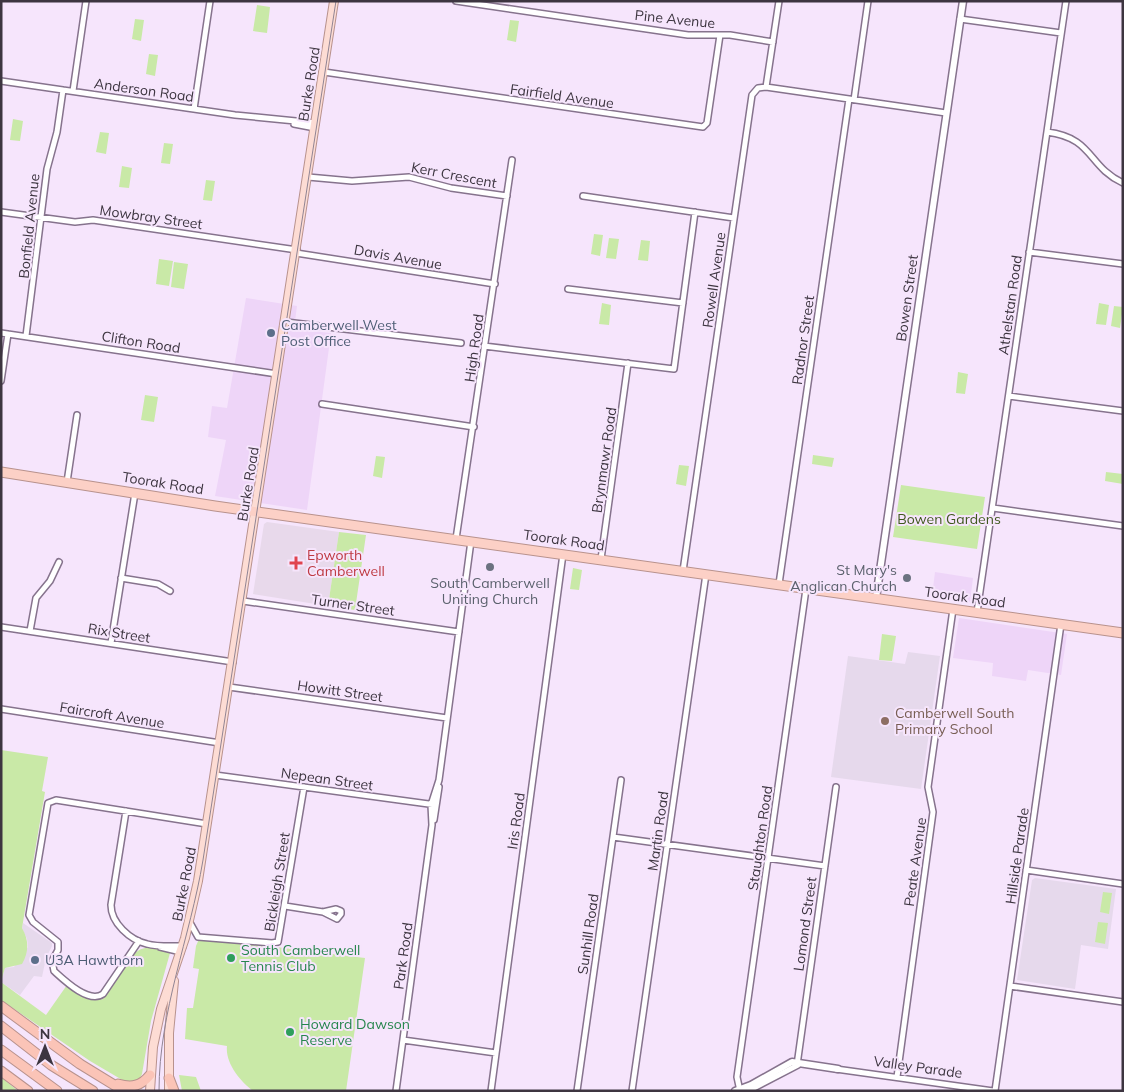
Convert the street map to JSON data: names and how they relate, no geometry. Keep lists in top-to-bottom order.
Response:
{
  "streets": {
    "highway": ["Toorak Road"],
    "main road": ["Burke Road"],
    "street": [
      "Pine Avenue",
      "Anderson Road",
      "Fairfield Avenue",
      "Kerr Crescent",
      "Mowbray Street",
      "Bonfield Avenue",
      "Davis Avenue",
      "Rowell Avenue",
      "Bowen Street",
      "Athelstan Road",
      "Radnor Street",
      "Clifton Road",
      "High Road",
      "Brynmawr Road",
      "Turner Street",
      "Rix Street",
      "Howitt Street",
      "Faircroft Avenue",
      "Nepean Street",
      "Iris Road",
      "Martin Road",
      "Staughton Road",
      "Hillside Parade",
      "Peate Avenue",
      "Bickleigh Street",
      "Lomond Street",
      "Sunhill Road",
      "Park Road",
      "Valley Parade"
    ]
  },
  "crossings": [
    ["Pine Avenue", "Fairfield Avenue"],
    ["Burke Road", "Anderson Road"],
    ["Burke Road", "Fairfield Avenue"],
    ["Burke Road", "Kerr Crescent"],
    ["Burke Road", "Mowbray Street"],
    ["Burke Road", "Davis Avenue"],
    ["Burke Road", "Clifton Road"],
    ["Burke Road", "Toorak Road"],
    ["Burke Road", "Turner Street"],
    ["Burke Road", "Rix Street"],
    ["Burke Road", "Howitt Street"],
    ["Burke Road", "Faircroft Avenue"],
    ["Burke Road", "Nepean Street"],
    ["Burke Road", "Bickleigh Street"],
    ["Anderson Road", "Bonfield Avenue"],
    ["Kerr Crescent", "High Road"],
    ["Mowbray Street", "Bonfield Avenue"],
    ["Mowbray Street", "Davis Avenue"],
    ["Bonfield Avenue", "Clifton Road"],
    ["Davis Avenue", "High Road"],
    ["Rowell Avenue", "Toorak Road"],
    ["Bowen Street", "Toorak Road"],
    ["Athelstan Road", "Toorak Road"],
    ["Radnor Street", "Toorak Road"],
    ["High Road", "Toorak Road"],
    ["Brynmawr Road", "Toorak Road"],
    ["Toorak Road", "Iris Road"],
    ["Toorak Road", "Martin Road"],
    ["Toorak Road", "Staughton Road"],
    ["Toorak Road", "Hillside Parade"],
    ["Toorak Road", "Peate Avenue"],
    ["Toorak Road", "Park Road"],
    ["Turner Street", "Park Road"],
    ["Howitt Street", "Park Road"],
    ["Nepean Street", "Bickleigh Street"],
    ["Nepean Street", "Park Road"],
    ["Hillside Parade", "Valley Parade"],
    ["Peate Avenue", "Valley Parade"],
    ["Lomond Street", "Valley Parade"]
  ],
  "parks": ["Bowen Gardens"],
  "places": {
    "other": [
      "Camberwell West Post Office",
      "South Camberwell Uniting Church",
      "St Mary's Anglican Church",
      "Camberwell South Primary School",
      "South Camberwell Tennis Club",
      "U3A Hawthorn",
      "Howard Dawson Reserve"
    ],
    "health": ["Epworth Camberwell"]
  },
  "north": "top"
}
